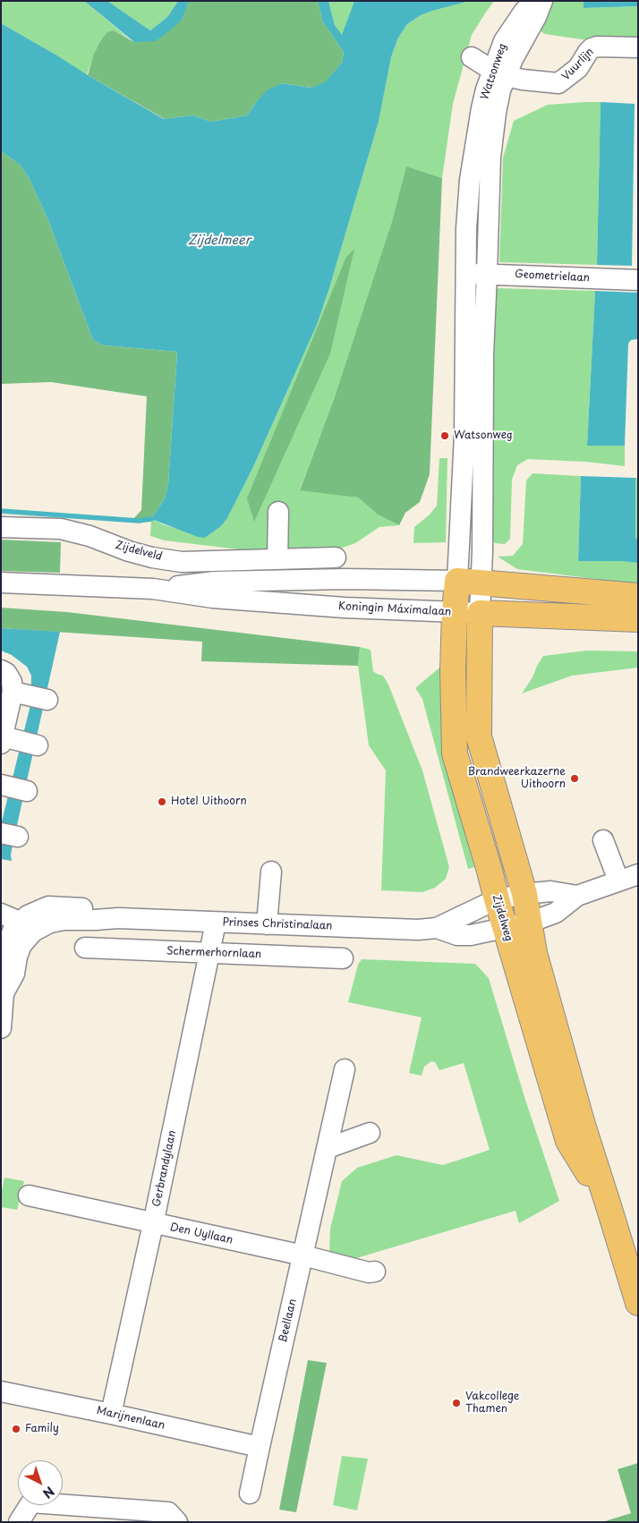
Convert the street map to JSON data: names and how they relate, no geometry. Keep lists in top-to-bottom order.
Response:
{
  "streets": {
    "main road": ["Koningin Máximalaan", "Zijdelweg"],
    "street": [
      "Vuurlijn",
      "Watsonweg",
      "Geometrielaan",
      "Zijdelveld",
      "Prinses Christinalaan",
      "Schermerhornlaan",
      "Gerbrandylaan",
      "Den Uyllaan",
      "Beellaan",
      "Marijnenlaan"
    ]
  },
  "crossings": [
    ["Vuurlijn", "Watsonweg"],
    ["Watsonweg", "Geometrielaan"],
    ["Watsonweg", "Koningin Máximalaan"],
    ["Watsonweg", "Zijdelweg"],
    ["Koningin Máximalaan", "Zijdelweg"],
    ["Zijdelweg", "Prinses Christinalaan"],
    ["Prinses Christinalaan", "Gerbrandylaan"],
    ["Schermerhornlaan", "Gerbrandylaan"],
    ["Gerbrandylaan", "Den Uyllaan"],
    ["Gerbrandylaan", "Marijnenlaan"],
    ["Den Uyllaan", "Beellaan"],
    ["Beellaan", "Marijnenlaan"]
  ],
  "water": ["Zijdelmeer"],
  "places": [
    "Watsonweg",
    "Brandweerkazerne Uithoorn",
    "Hotel Uithoorn",
    "Vakcollege Thamen",
    "Family"
  ],
  "north": "bottom right"
}
